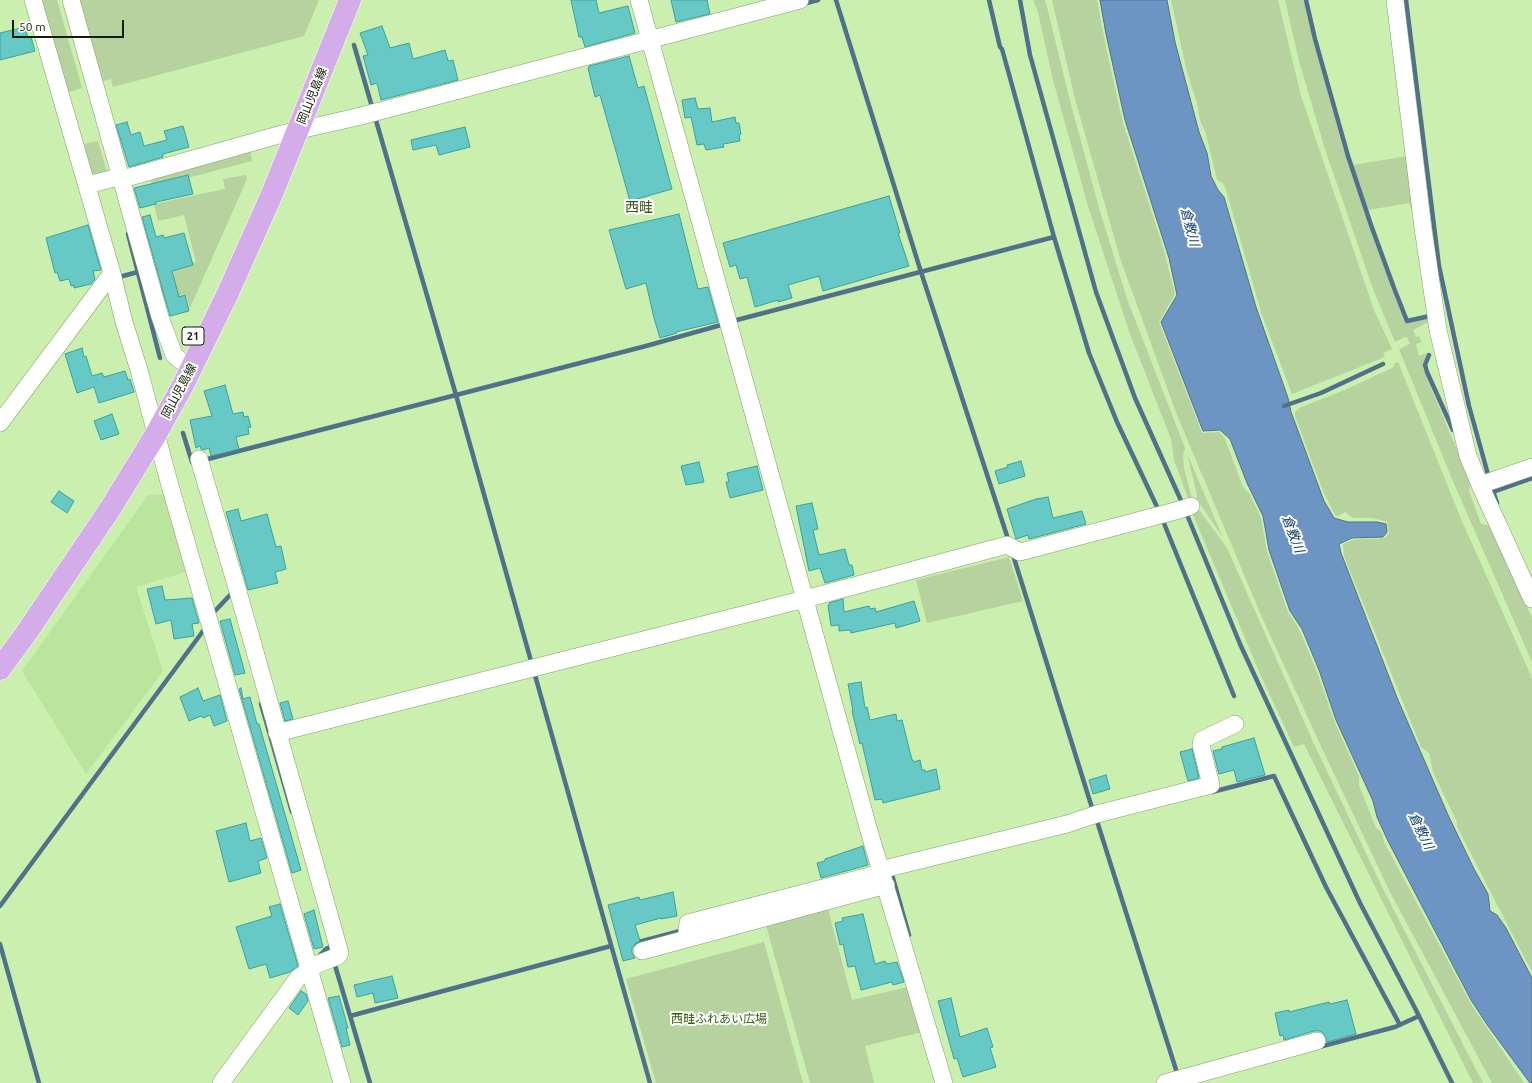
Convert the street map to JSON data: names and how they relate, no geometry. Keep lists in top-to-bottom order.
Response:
{
  "streets": {
    "main road": ["岡山児島線", "21"]
  },
  "districts": ["西畦"],
  "water": ["倉敷川"],
  "parks": ["西畦ふれあい広場"],
  "scale_bar": "50 m"
}
